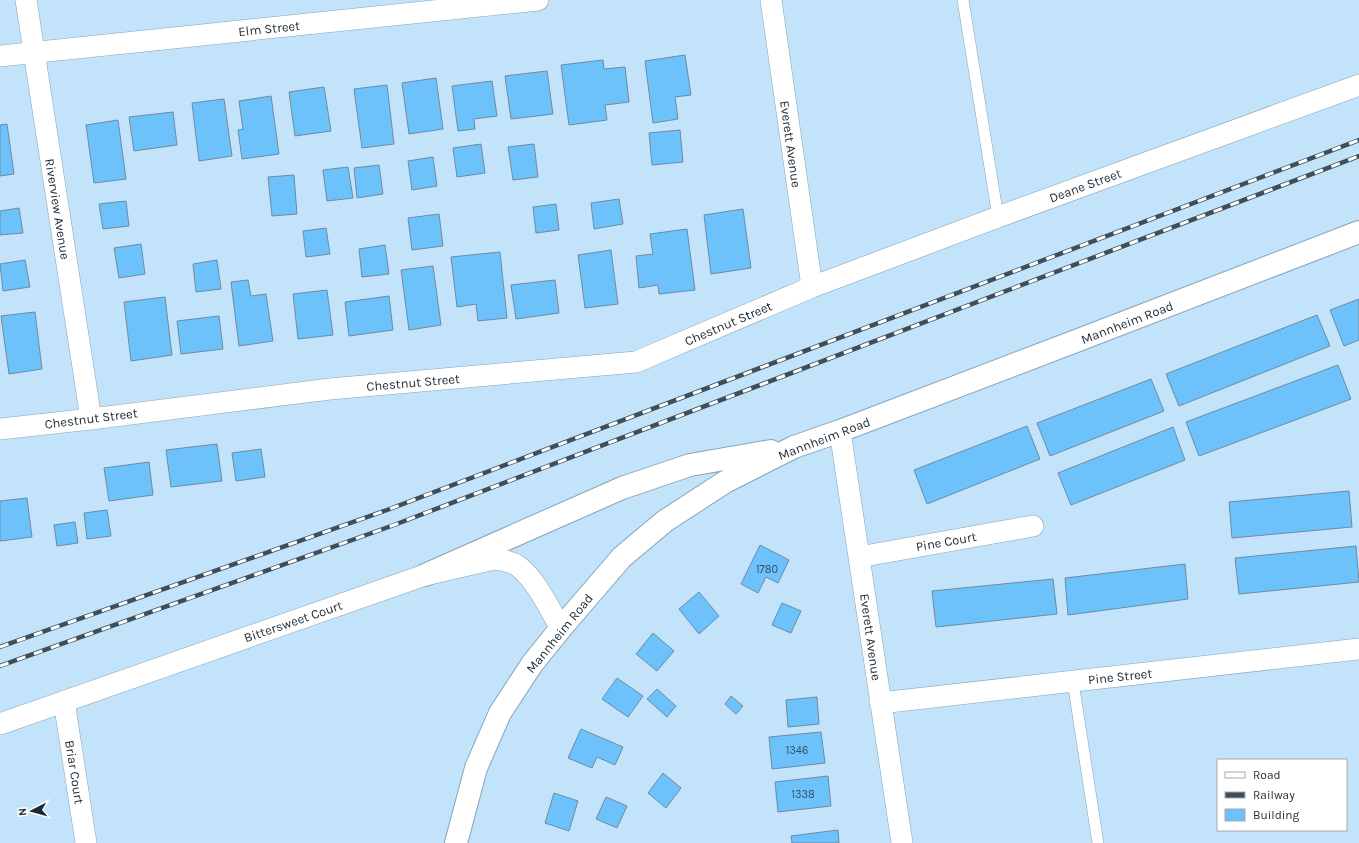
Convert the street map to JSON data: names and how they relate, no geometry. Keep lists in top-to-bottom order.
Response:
{
  "streets": {
    "main road": ["Mannheim Road"],
    "street": [
      "Elm Street",
      "Everett Avenue",
      "Deane Street",
      "Riverview Avenue",
      "Chestnut Street",
      "Pine Court",
      "Bittersweet Court",
      "Pine Street",
      "Briar Court"
    ]
  },
  "crossings": [
    ["Elm Street", "Riverview Avenue"],
    ["Everett Avenue", "Deane Street"],
    ["Everett Avenue", "Mannheim Road"],
    ["Everett Avenue", "Chestnut Street"],
    ["Everett Avenue", "Pine Court"],
    ["Everett Avenue", "Pine Street"],
    ["Deane Street", "Chestnut Street"],
    ["Riverview Avenue", "Chestnut Street"],
    ["Mannheim Road", "Bittersweet Court"],
    ["Bittersweet Court", "Briar Court"]
  ],
  "house_numbers": ["1780", "1346", "1338"],
  "legend": ["Road", "Railway", "Building"],
  "north": "left"
}
